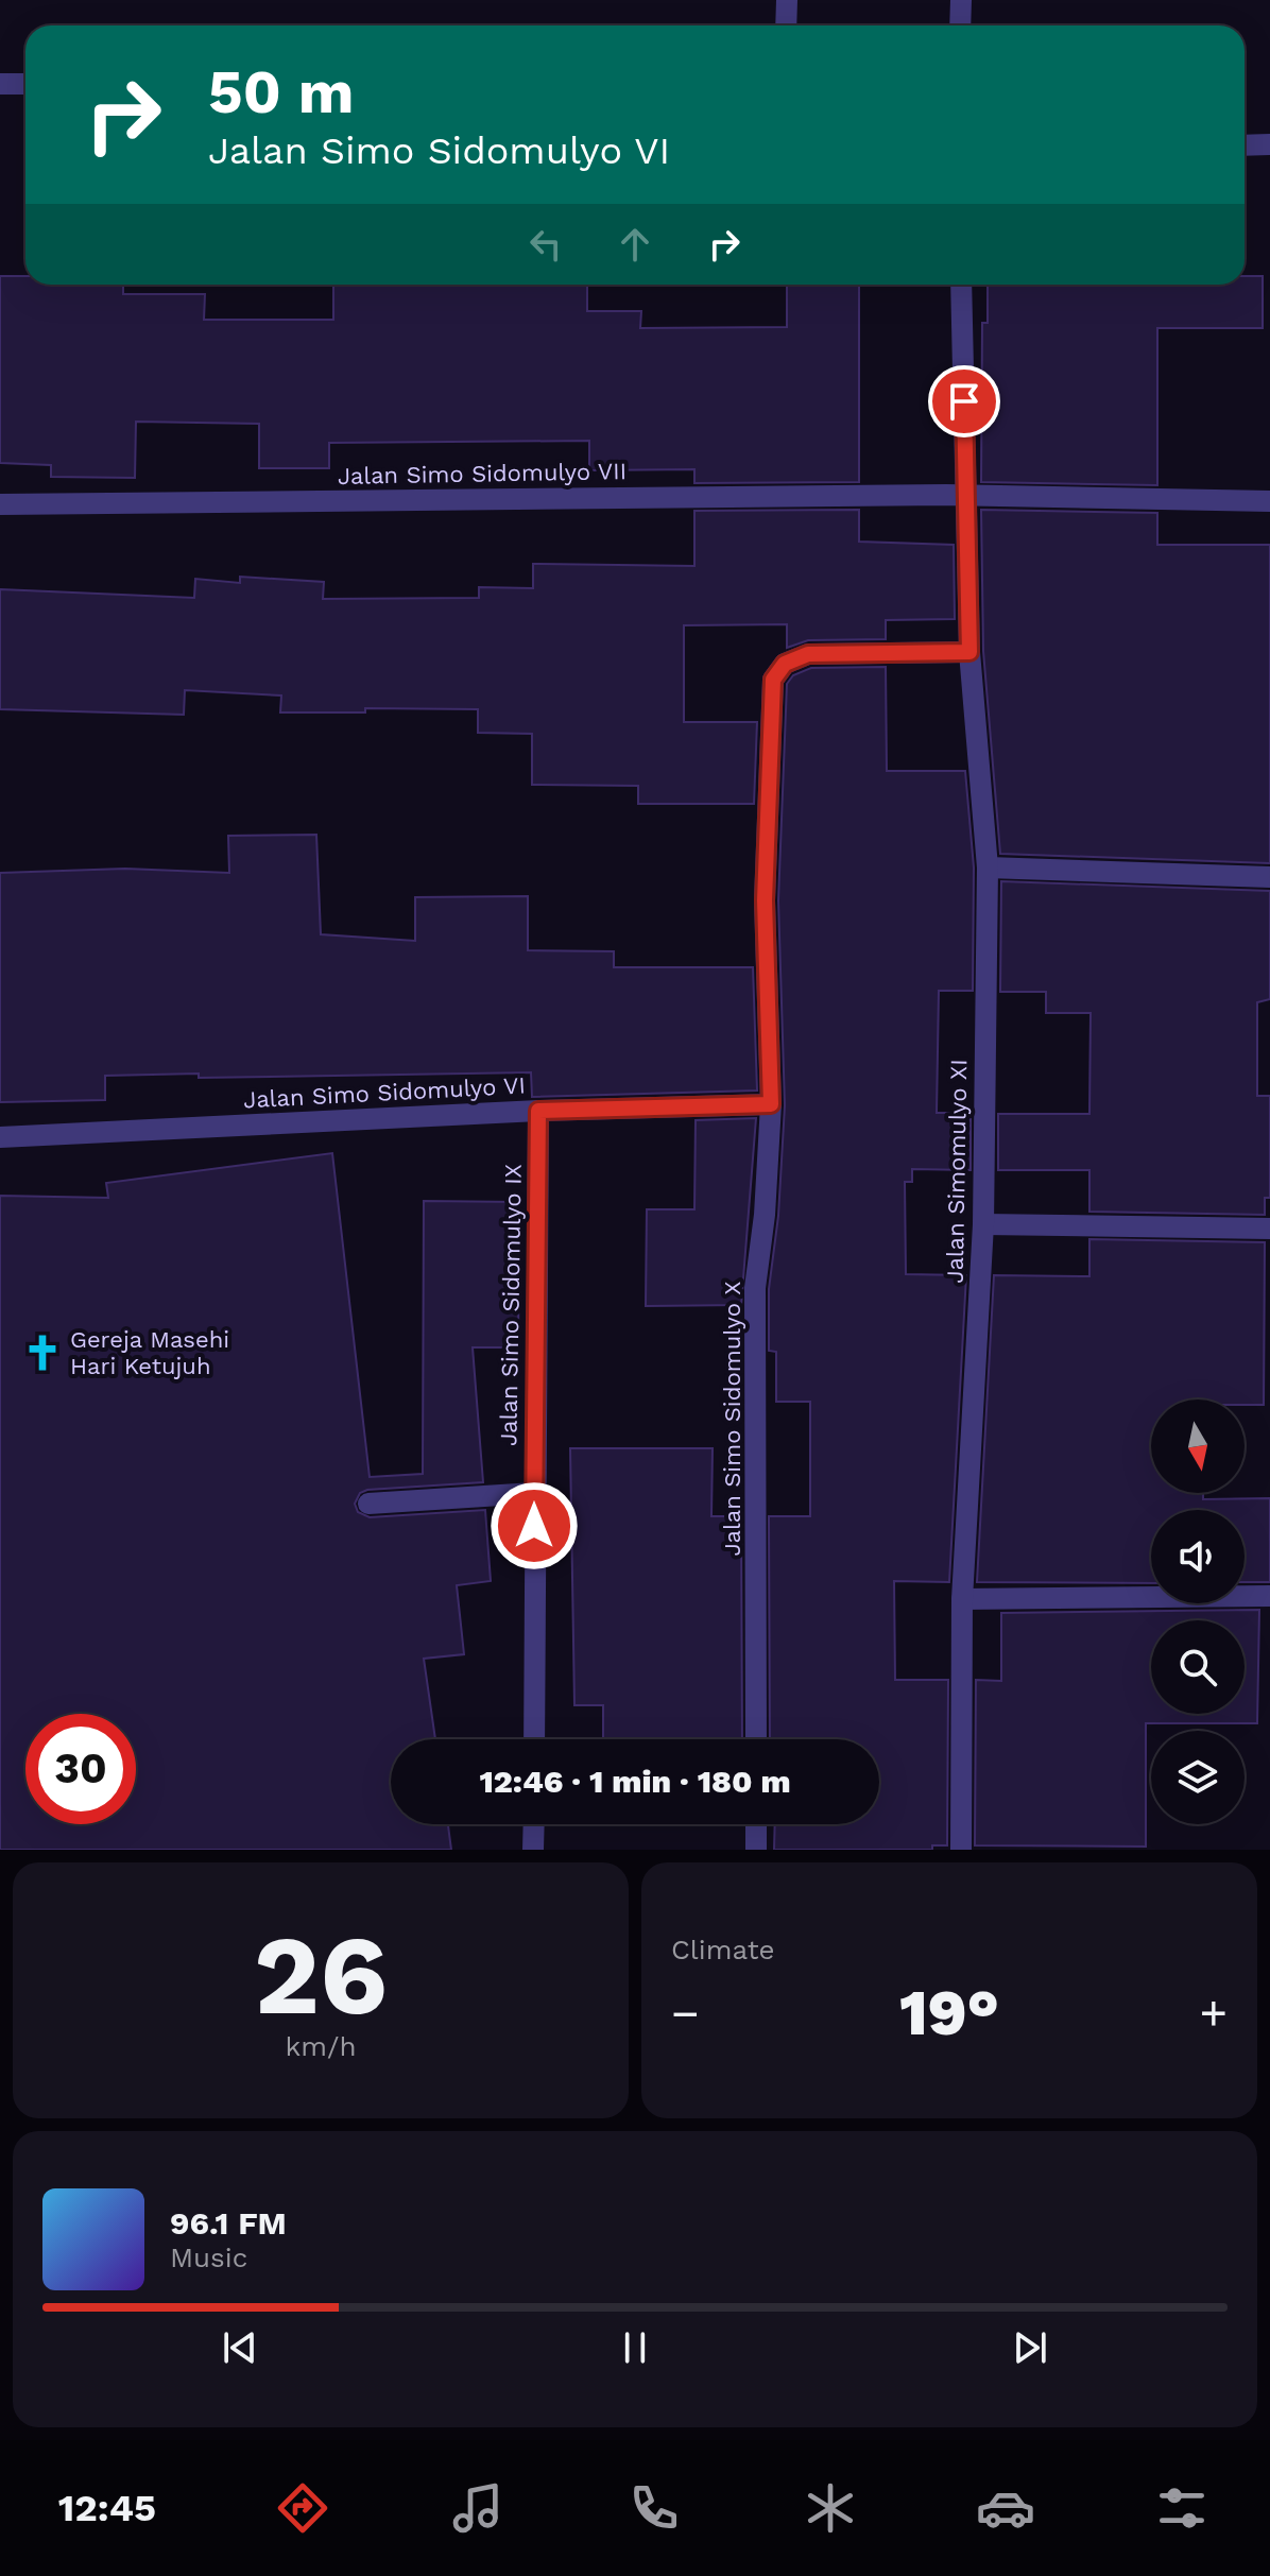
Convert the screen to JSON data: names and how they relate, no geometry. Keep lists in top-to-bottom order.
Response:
{
  "streets": {
    "street": [
      "Jalan Simo Sidomulyo VII",
      "Jalan Simo Sidomulyo VI",
      "Jalan Simomulyo XI",
      "Jalan Simo Sidomulyo IX",
      "Jalan Simo Sidomulyo X"
    ]
  },
  "crossings": [
    ["Jalan Simo Sidomulyo VII", "Jalan Simomulyo XI"],
    ["Jalan Simo Sidomulyo VI", "Jalan Simo Sidomulyo IX"],
    ["Jalan Simo Sidomulyo VI", "Jalan Simo Sidomulyo X"],
    ["Jalan Simomulyo XI", "Jalan Simo Sidomulyo X"]
  ],
  "places": {
    "church": ["Gereja Masehi Hari Ketujuh"]
  },
  "north": "bottom",
  "page": {
    "turn": ["50 m", "Jalan Simo Sidomulyo VI"],
    "limit": "30",
    "trip": "12:46 · 1 min · 180 m",
    "tile": [
      ["26", "km/h"],
      "Climate"
    ],
    "heat": ["−", "19°", "+"],
    "song": ["96.1 FM", "Music"],
    "tabs": "12:45"
  }
}
